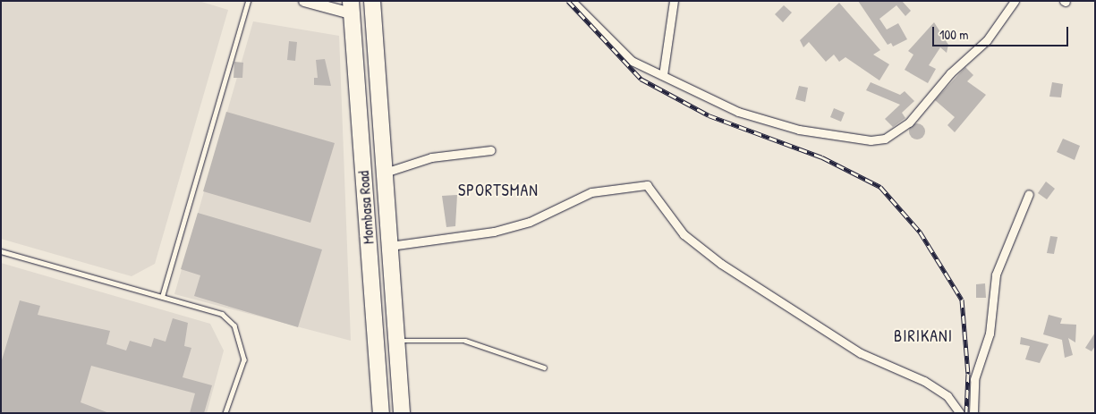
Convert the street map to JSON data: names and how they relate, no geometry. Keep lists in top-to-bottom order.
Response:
{
  "streets": {
    "highway": ["Mombasa Road"]
  },
  "districts": ["SPORTSMAN", "BIRIKANI"],
  "scale_bar": "100 m"
}
